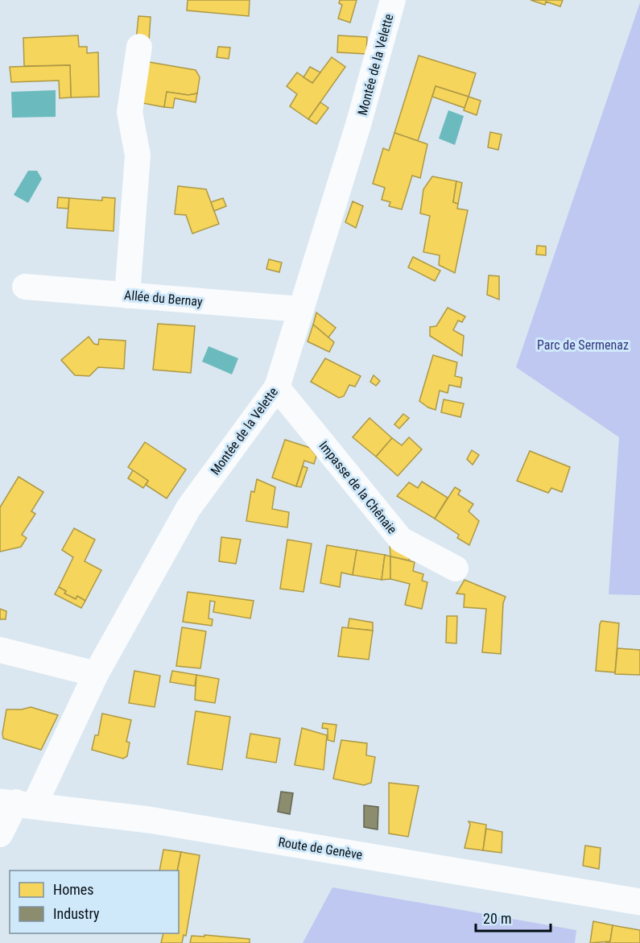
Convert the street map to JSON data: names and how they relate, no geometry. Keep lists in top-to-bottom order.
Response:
{
  "streets": {
    "main road": ["Route de Genève"],
    "street": ["Montée de la Velette", "Allée du Bernay", "Impasse de la Chênaie"]
  },
  "crossings": [
    ["Montée de la Velette", "Allée du Bernay"],
    ["Montée de la Velette", "Impasse de la Chênaie"],
    ["Montée de la Velette", "Route de Genève"]
  ],
  "parks": ["Parc de Sermenaz"],
  "legend": ["Homes", "Industry"],
  "scale_bar": "20 m"
}
